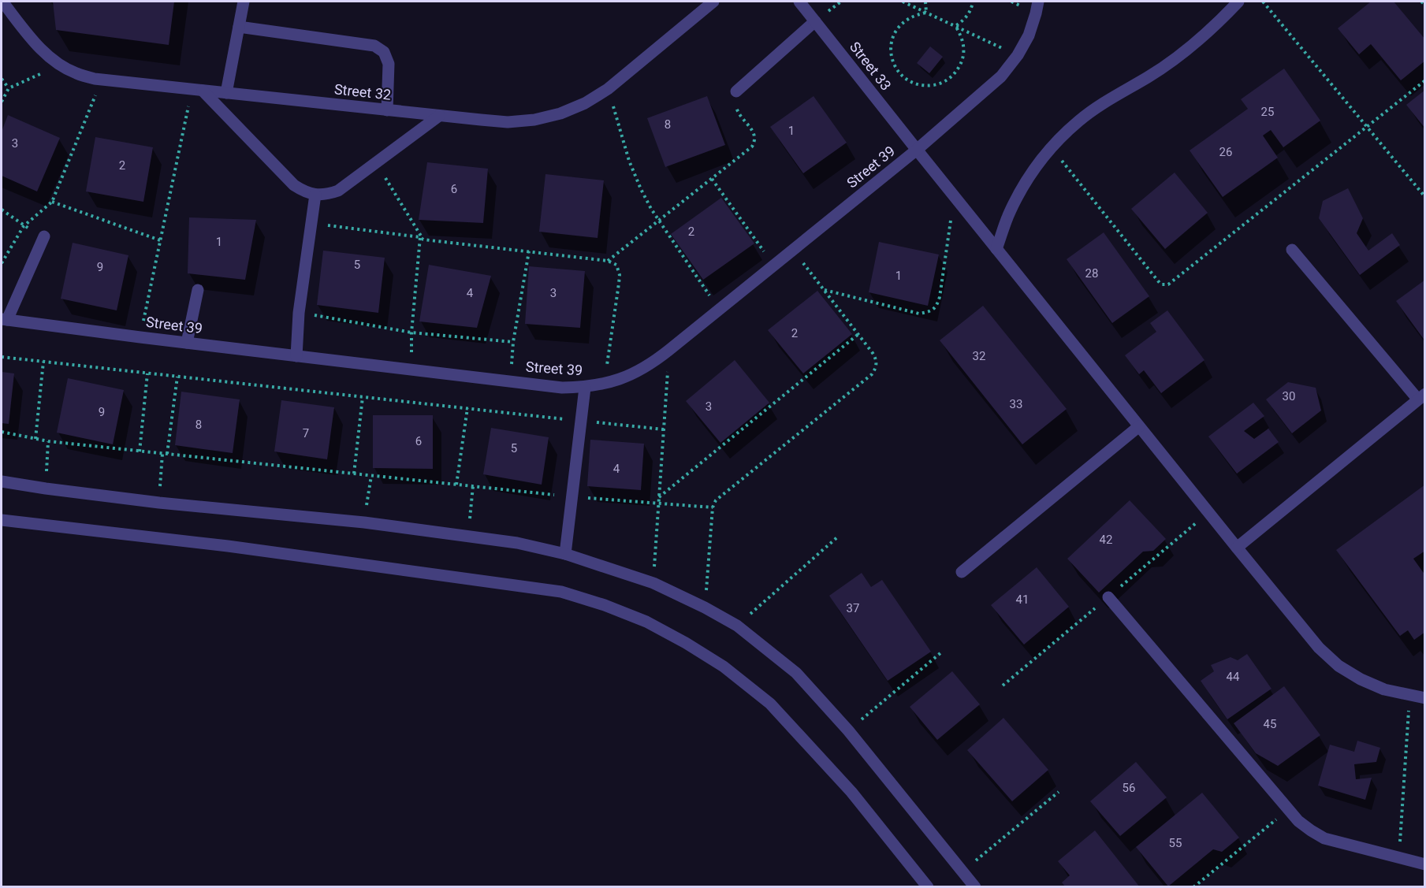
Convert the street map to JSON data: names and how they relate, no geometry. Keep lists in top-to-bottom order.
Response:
{
  "streets": {
    "street": ["Street 33", "Street 32", "Street 39"]
  },
  "crossings": [
    ["Street 33", "Street 39"]
  ],
  "house_numbers": [
    "25",
    "8",
    "1",
    "3",
    "26",
    "2",
    "6",
    "2",
    "1",
    "5",
    "9",
    "28",
    "1",
    "4",
    "3",
    "2",
    "32",
    "30",
    "33",
    "3",
    "9",
    "8",
    "7",
    "6",
    "5",
    "4",
    "42",
    "41",
    "37",
    "44",
    "45",
    "56",
    "55"
  ]
}
